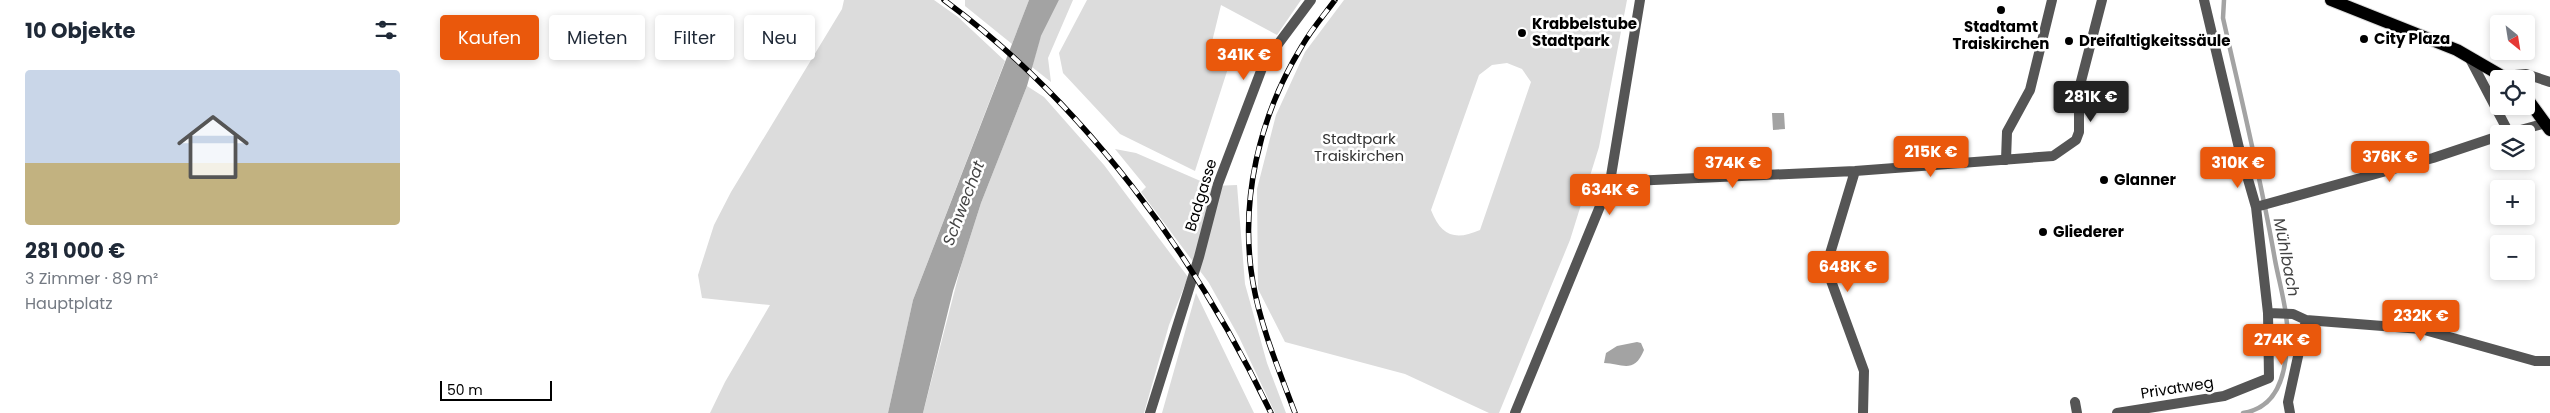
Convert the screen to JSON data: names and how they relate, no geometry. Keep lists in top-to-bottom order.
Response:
{
  "streets": {
    "street": ["Badgasse", "Privatweg"]
  },
  "water": ["Schwechat", "Mühlbach"],
  "parks": ["Stadtpark Traiskirchen"],
  "places": [
    "Stadtamt Traiskirchen",
    "Krabbelstube Stadtpark",
    "City Plaza",
    "Dreifaltigkeitssäule",
    "Glanner",
    "Gliederer"
  ],
  "scale_bar": "50 m",
  "north": "bottom right",
  "page": {
    "heading": "10 Objekte",
    "map_buttons": ["+", "−"],
    "chip": [
      "Kaufen",
      "Mieten",
      "Filter",
      "Neu"
    ],
    "price": [
      "341K €",
      "281K €",
      "215K €",
      "376K €",
      "374K €",
      "310K €",
      "634K €",
      "648K €",
      "232K €",
      "274K €"
    ],
    "list": [
      {
        "name": "281 000 €",
        "note": "3 Zimmer · 89 m² · Hauptplatz"
      }
    ],
    "scale": "50 m"
  }
}
